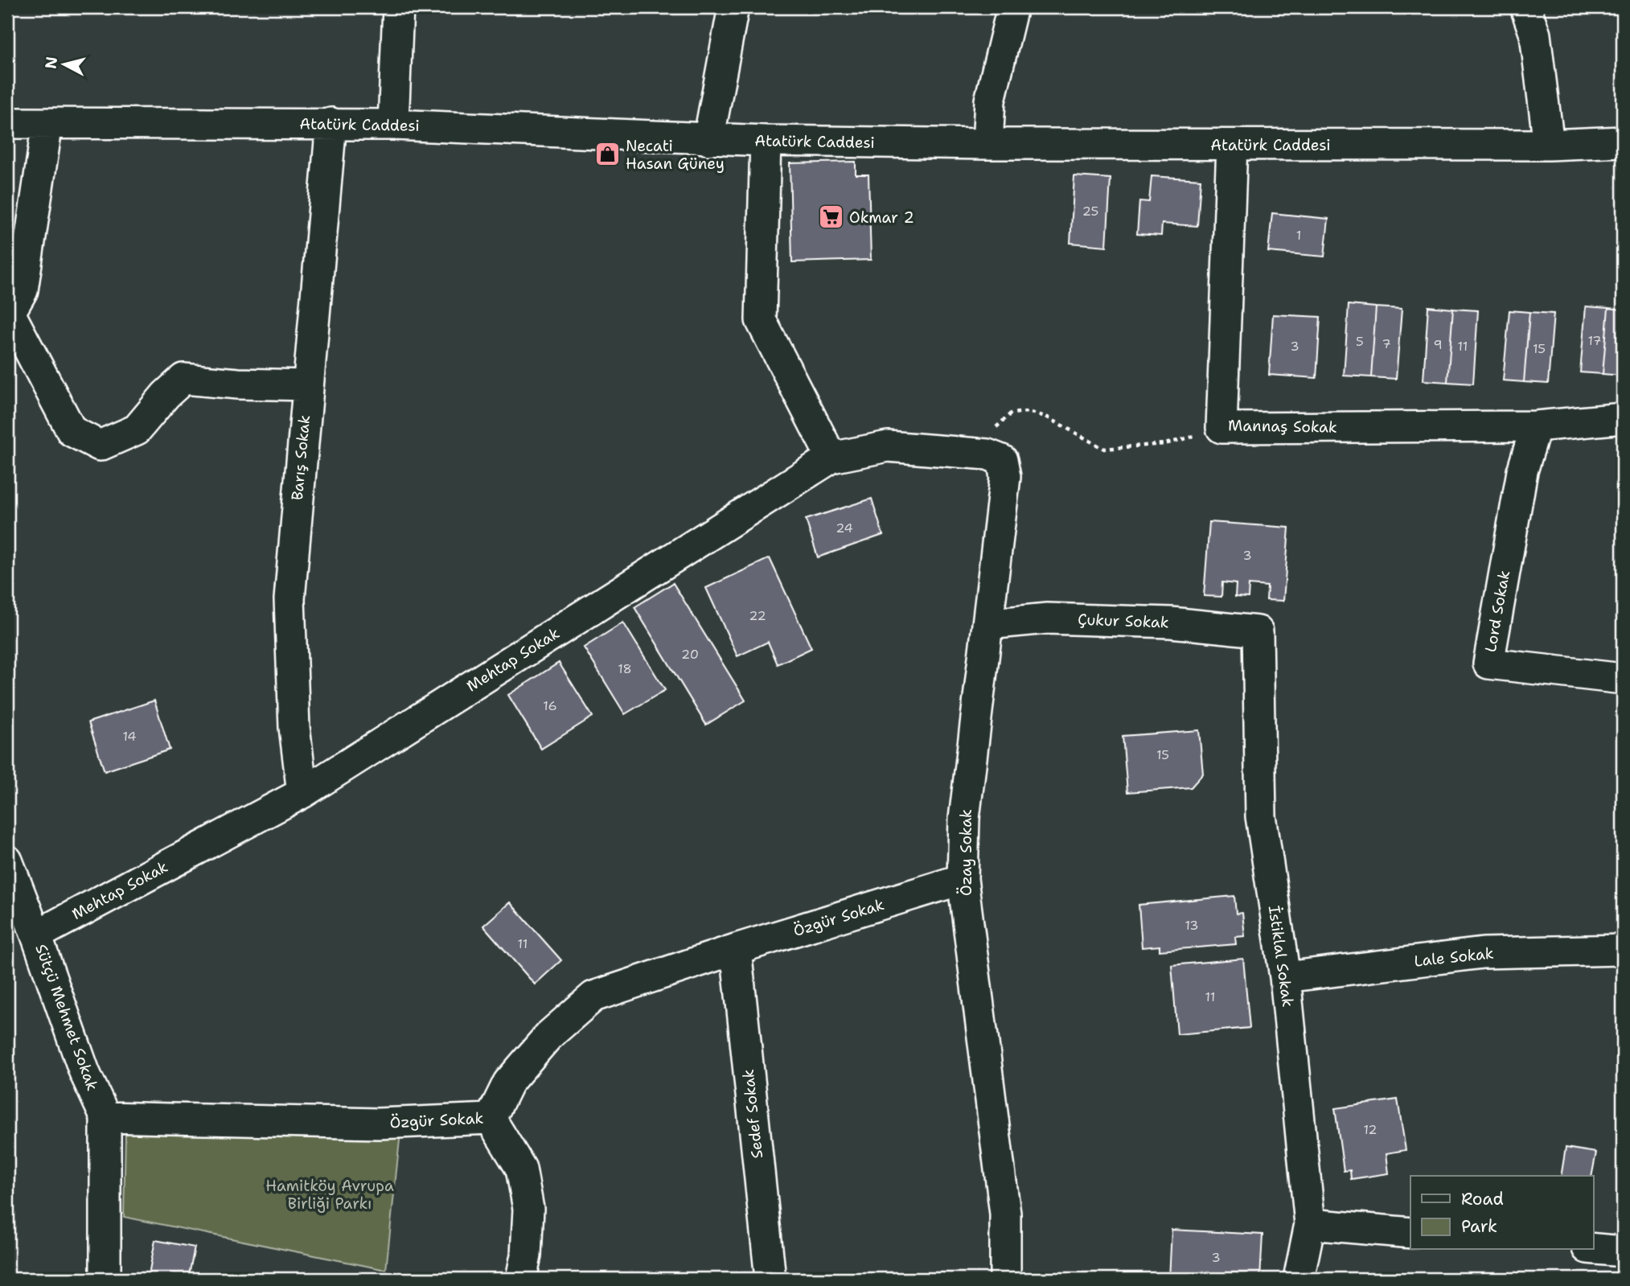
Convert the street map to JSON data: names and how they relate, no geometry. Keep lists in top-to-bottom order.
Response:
{
  "streets": {
    "street": [
      "Atatürk Caddesi",
      "Mannaş Sokak",
      "Barış Sokak",
      "Lord Sokak",
      "Çukur Sokak",
      "Mehtap Sokak",
      "Özay Sokak",
      "Özgür Sokak",
      "İstiklal Sokak",
      "Lale Sokak",
      "Sütçü Mehmet Sokak",
      "Sedef Sokak"
    ]
  },
  "crossings": [
    ["Atatürk Caddesi", "Mannaş Sokak"],
    ["Atatürk Caddesi", "Barış Sokak"],
    ["Mannaş Sokak", "Lord Sokak"],
    ["Barış Sokak", "Mehtap Sokak"],
    ["Çukur Sokak", "Özay Sokak"],
    ["Çukur Sokak", "İstiklal Sokak"],
    ["Mehtap Sokak", "Özay Sokak"],
    ["Mehtap Sokak", "Sütçü Mehmet Sokak"],
    ["Özay Sokak", "Özgür Sokak"],
    ["Özgür Sokak", "Sütçü Mehmet Sokak"],
    ["Özgür Sokak", "Sedef Sokak"],
    ["İstiklal Sokak", "Lale Sokak"]
  ],
  "parks": ["Hamitköy Avrupa Birliği Parkı"],
  "places": {
    "shop": ["Necati Hasan Güney"],
    "supermarket": ["Okmar 2"]
  },
  "house_numbers": [
    "25",
    "1",
    "17",
    "5",
    "7",
    "9",
    "3",
    "11",
    "15",
    "24",
    "3",
    "22",
    "20",
    "18",
    "16",
    "14",
    "15",
    "13",
    "11",
    "11",
    "12",
    "3"
  ],
  "legend": ["Road", "Park"],
  "north": "left"
}
